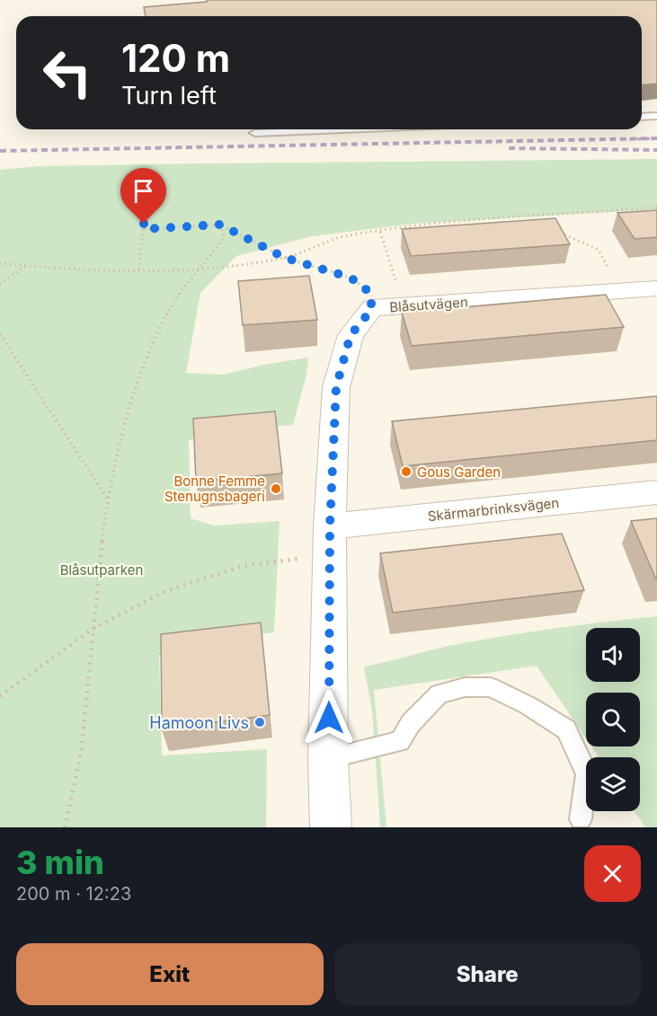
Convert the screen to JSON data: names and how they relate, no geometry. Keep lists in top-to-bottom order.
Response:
{
  "streets": {
    "street": ["Blåsutvägen", "Skärmarbrinksvägen"]
  },
  "crossings": [
    ["Blåsutvägen", "Skärmarbrinksvägen"]
  ],
  "parks": ["Blåsutparken"],
  "places": ["Gous Garden", "Bonne Femme Stenugnsbageri", "Hamoon Livs"],
  "page": {
    "turn": ["120 m", "Turn left"],
    "heading": ["3 min", "200 m · 12:23"],
    "buttons": ["Exit", "Share"]
  }
}
